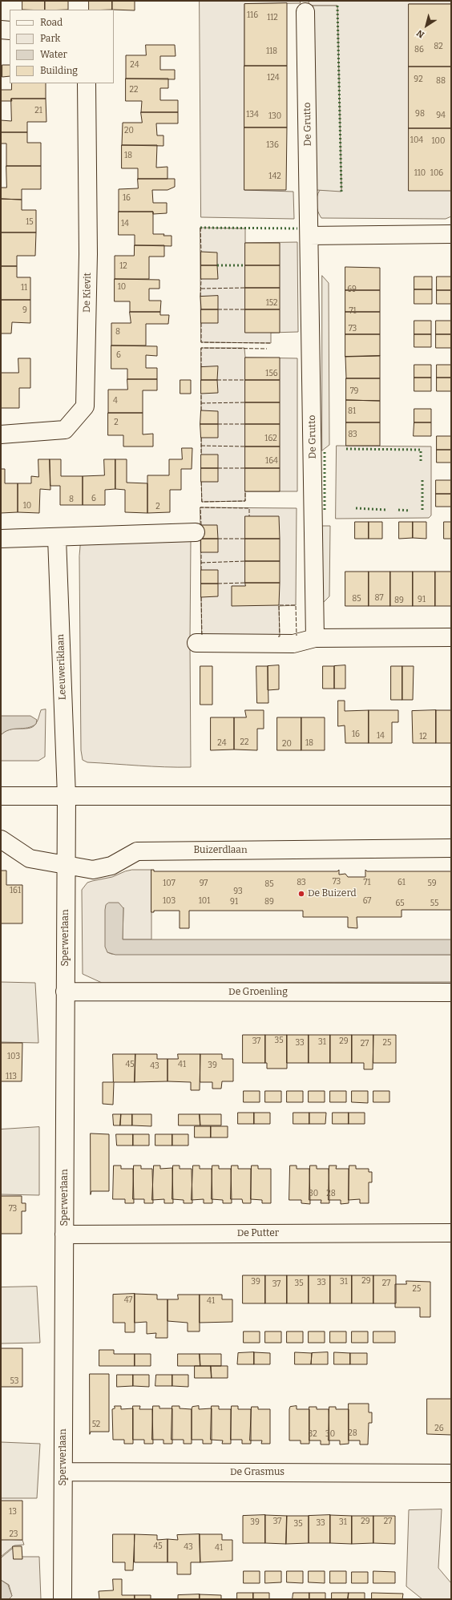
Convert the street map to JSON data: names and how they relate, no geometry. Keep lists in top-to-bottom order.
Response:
{
  "streets": {
    "street": [
      "De Grutto",
      "De Kievit",
      "Leeuweriklaan",
      "Buizerdlaan",
      "Sperwerlaan",
      "De Groenling",
      "De Putter",
      "De Grasmus"
    ]
  },
  "crossings": [
    ["Leeuweriklaan", "Sperwerlaan"],
    ["Buizerdlaan", "Sperwerlaan"],
    ["Sperwerlaan", "De Groenling"],
    ["Sperwerlaan", "De Putter"],
    ["Sperwerlaan", "De Grasmus"]
  ],
  "places": ["De Buizerd"],
  "house_numbers": [
    "116",
    "112",
    "82",
    "86",
    "118",
    "24",
    "124",
    "92",
    "88",
    "22",
    "21",
    "98",
    "134",
    "94",
    "130",
    "20",
    "104",
    "100",
    "136",
    "18",
    "110",
    "106",
    "142",
    "16",
    "15",
    "14",
    "12",
    "10",
    "11",
    "69",
    "152",
    "9",
    "71",
    "73",
    "8",
    "6",
    "156",
    "79",
    "4",
    "81",
    "2",
    "83",
    "162",
    "164",
    "6",
    "8",
    "10",
    "2",
    "87",
    "85",
    "91",
    "89",
    "16",
    "14",
    "12",
    "22",
    "24",
    "18",
    "20",
    "73",
    "83",
    "71",
    "61",
    "107",
    "97",
    "59",
    "85",
    "161",
    "93",
    "103",
    "101",
    "67",
    "91",
    "89",
    "65",
    "55",
    "35",
    "37",
    "29",
    "31",
    "33",
    "25",
    "27",
    "103",
    "45",
    "41",
    "39",
    "43",
    "113",
    "30",
    "28",
    "73",
    "29",
    "39",
    "31",
    "33",
    "35",
    "27",
    "37",
    "25",
    "47",
    "41",
    "53",
    "52",
    "26",
    "28",
    "32",
    "30",
    "13",
    "37",
    "29",
    "27",
    "39",
    "31",
    "33",
    "35",
    "23",
    "45",
    "43",
    "41"
  ],
  "legend": [
    "Road",
    "Park",
    "Water",
    "Building"
  ],
  "north": "bottom left"
}
